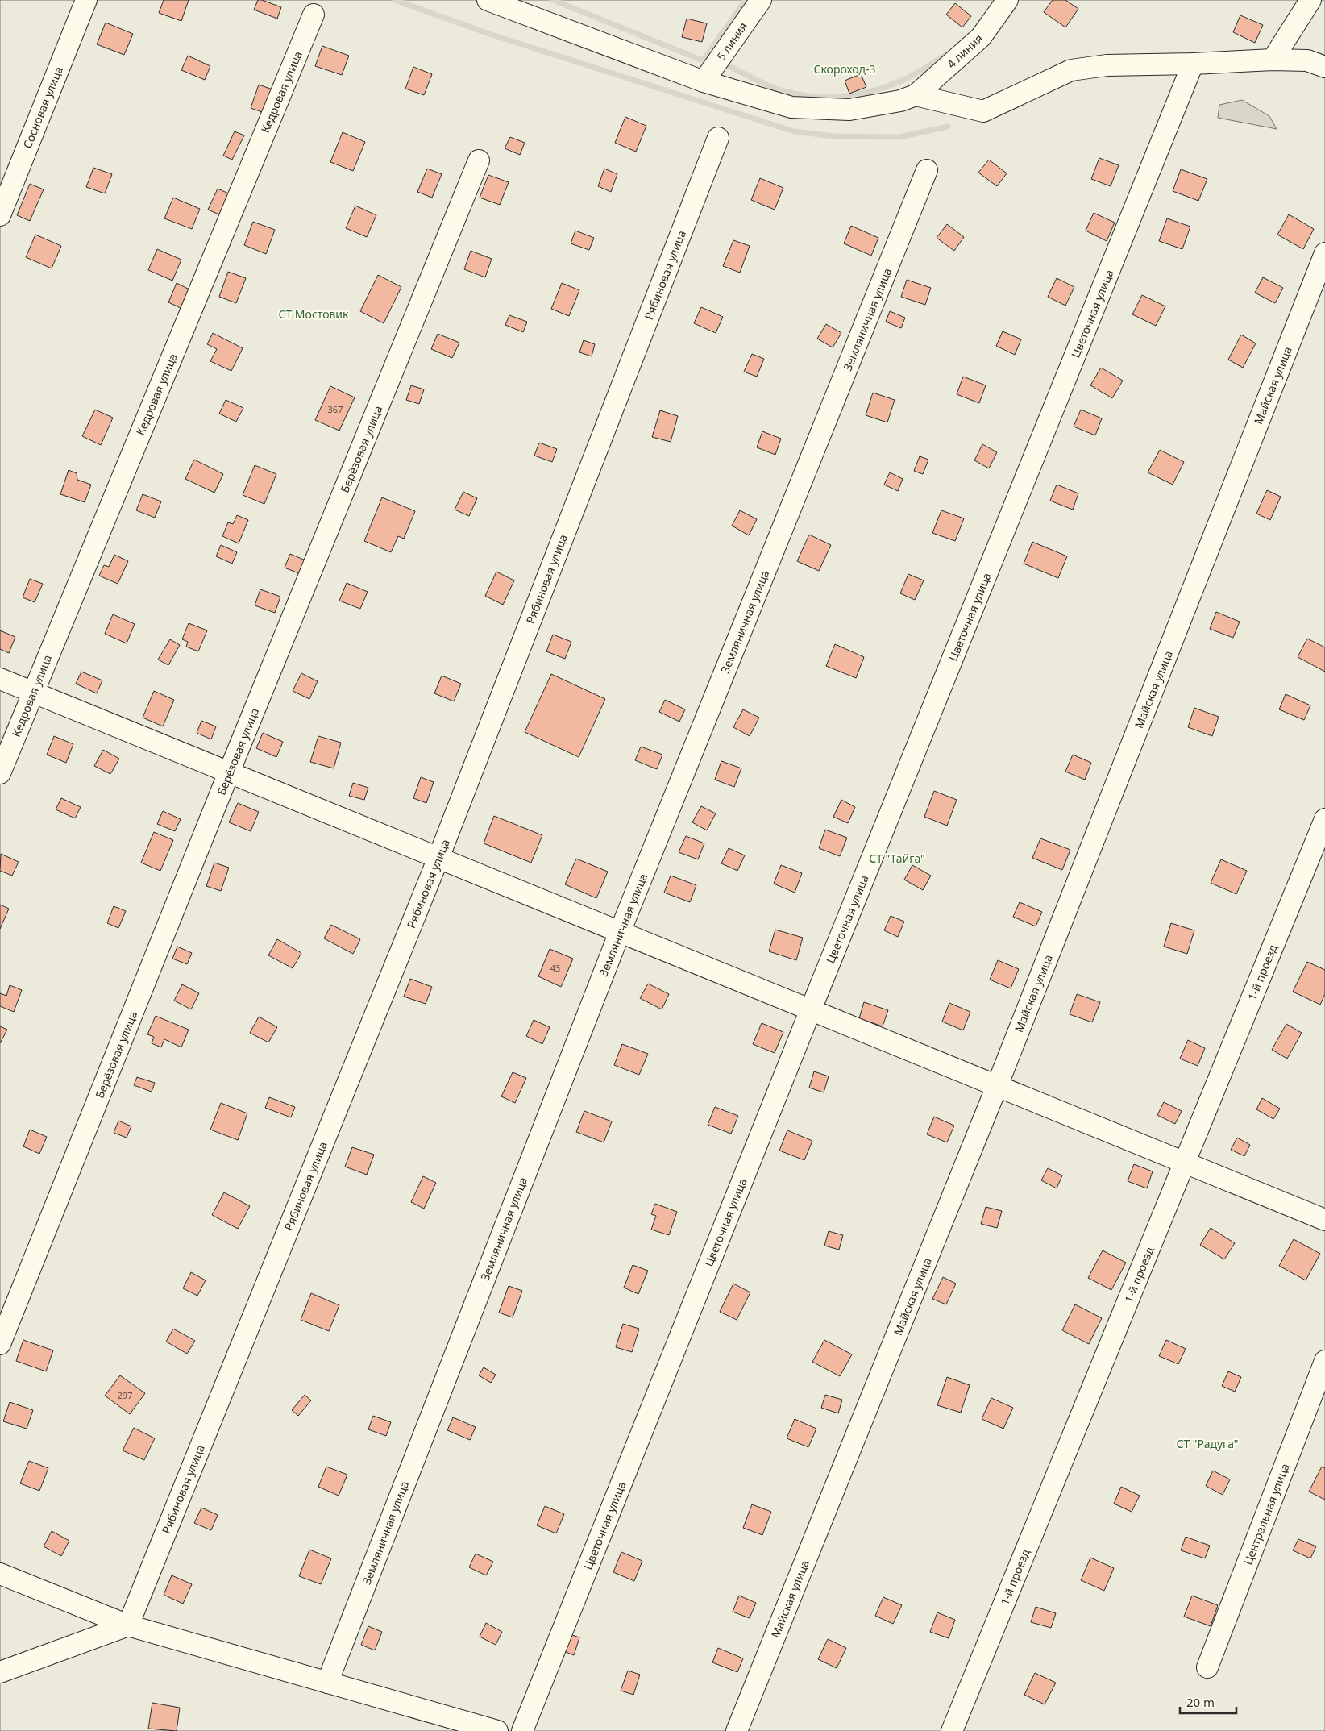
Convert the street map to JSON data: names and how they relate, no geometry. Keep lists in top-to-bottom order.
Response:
{
  "streets": {
    "street": [
      "5 линия",
      "4 линия",
      "Кедровая улица",
      "Сосновая улица",
      "Рябиновая улица",
      "Цветочная улица",
      "Земляничная улица",
      "Майская улица",
      "Берёзовая улица",
      "1-й проезд",
      "Центральная улица"
    ]
  },
  "parks": [
    "Скороход-3",
    "СТ Мостовик",
    "СТ \"Тайга\"",
    "СТ \"Радуга\""
  ],
  "house_numbers": ["367", "43", "297"],
  "scale_bar": "20 m"
}
